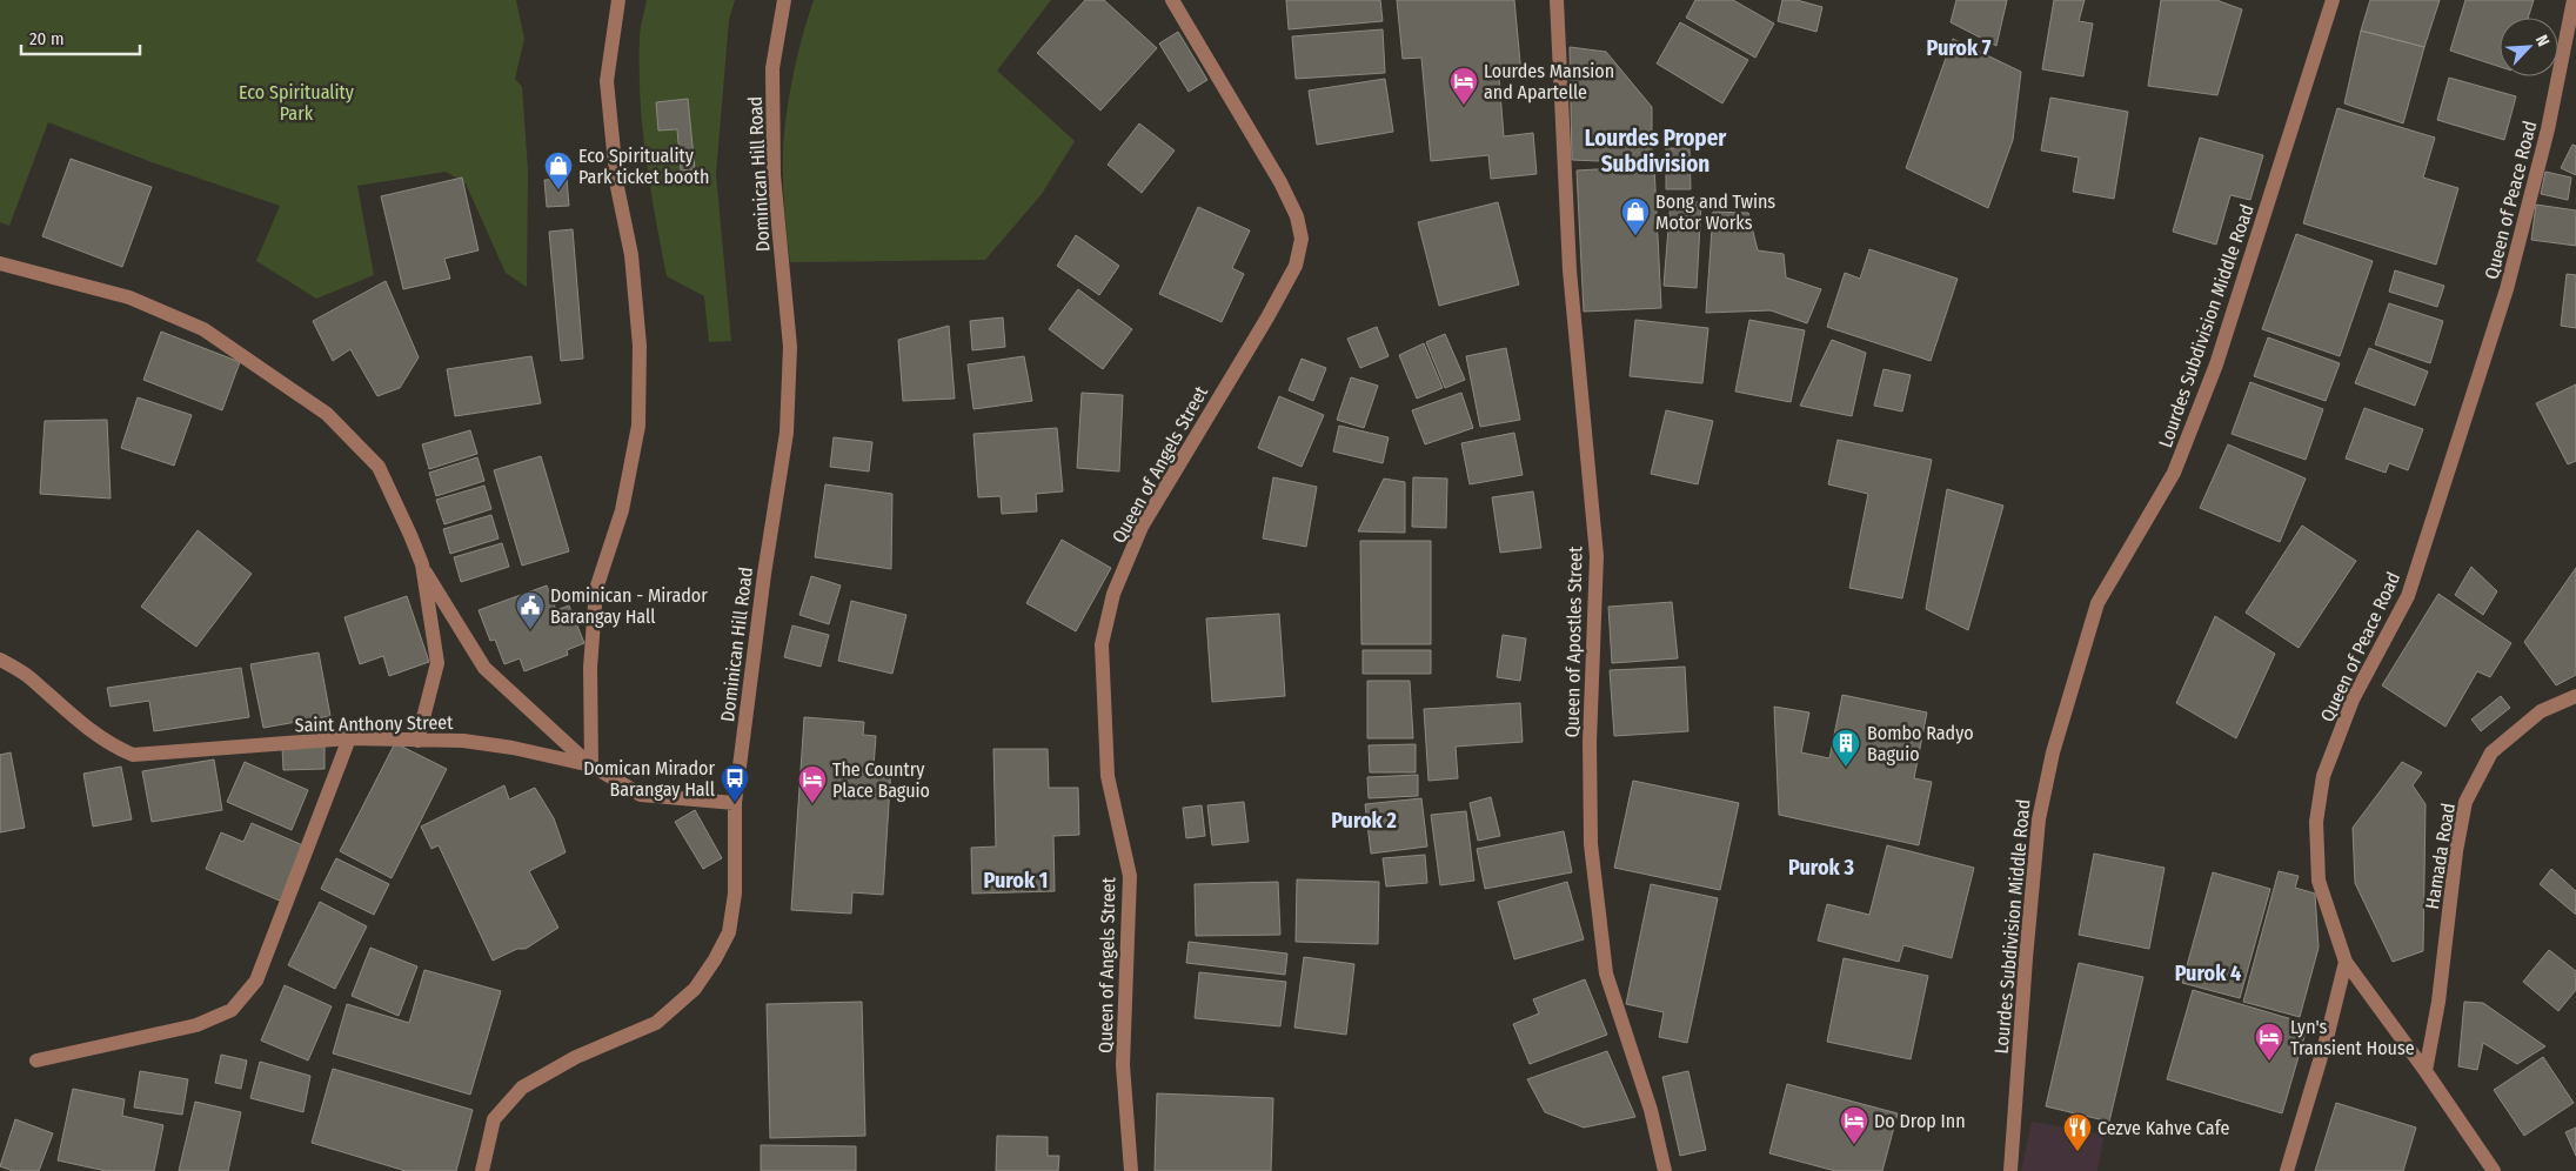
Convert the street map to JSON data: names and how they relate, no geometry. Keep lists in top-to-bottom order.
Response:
{
  "streets": {
    "street": [
      "Dominican Hill Road",
      "Queen of Peace Road",
      "Lourdes Subdivision Middle Road",
      "Queen of Angels Street",
      "Queen of Apostles Street",
      "Saint Anthony Street",
      "Hamada Road"
    ]
  },
  "crossings": [
    ["Dominican Hill Road", "Saint Anthony Street"],
    ["Queen of Peace Road", "Hamada Road"]
  ],
  "districts": [
    "Purok 7",
    "Lourdes Proper Subdivision",
    "Purok 2",
    "Purok 3",
    "Purok 1",
    "Purok 4"
  ],
  "parks": ["Eco Spirituality Park"],
  "places": {
    "hotel": [
      "Lourdes Mansion and Apartelle",
      "The Country Place Baguio",
      "Lyn's Transient House",
      "Do Drop Inn"
    ],
    "shop": ["Eco Spirituality Park ticket booth", "Bong and Twins Motor Works"],
    "public building": ["Dominican - Mirador Barangay Hall"],
    "building": ["Bombo Radyo Baguio"],
    "bus stop": ["Domican Mirador Barangay Hall"],
    "restaurant": ["Cezve Kahve Cafe"]
  },
  "scale_bar": "20 m",
  "north": "top right"
}
